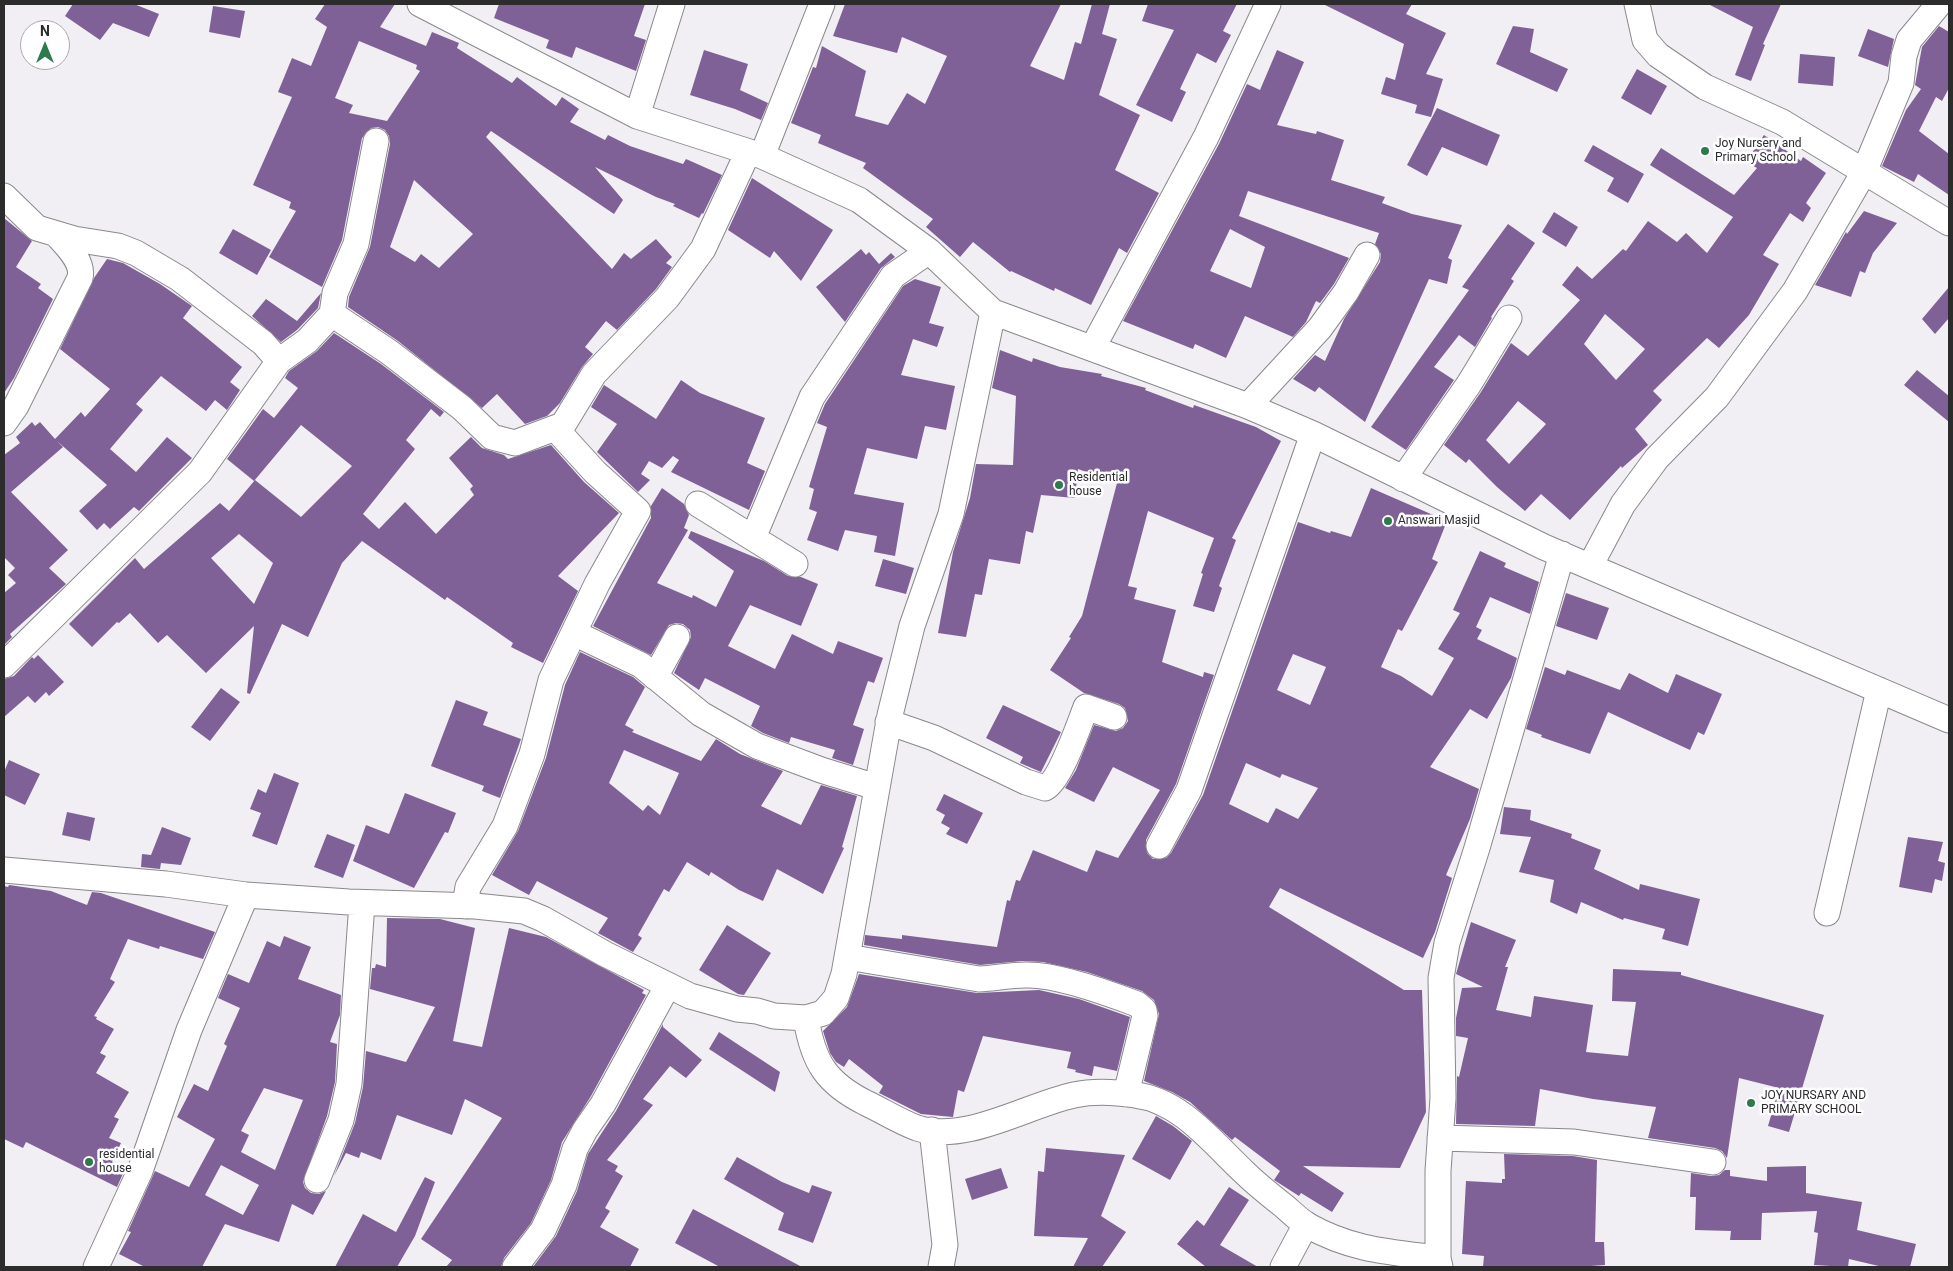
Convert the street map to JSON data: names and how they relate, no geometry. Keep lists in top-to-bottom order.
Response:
{
  "places": [
    "Joy Nursery and Primary School",
    "Residential house",
    "Answari Masjid",
    "JOY NURSARY AND PRIMARY SCHOOL",
    "residential house"
  ],
  "north": "top"
}
